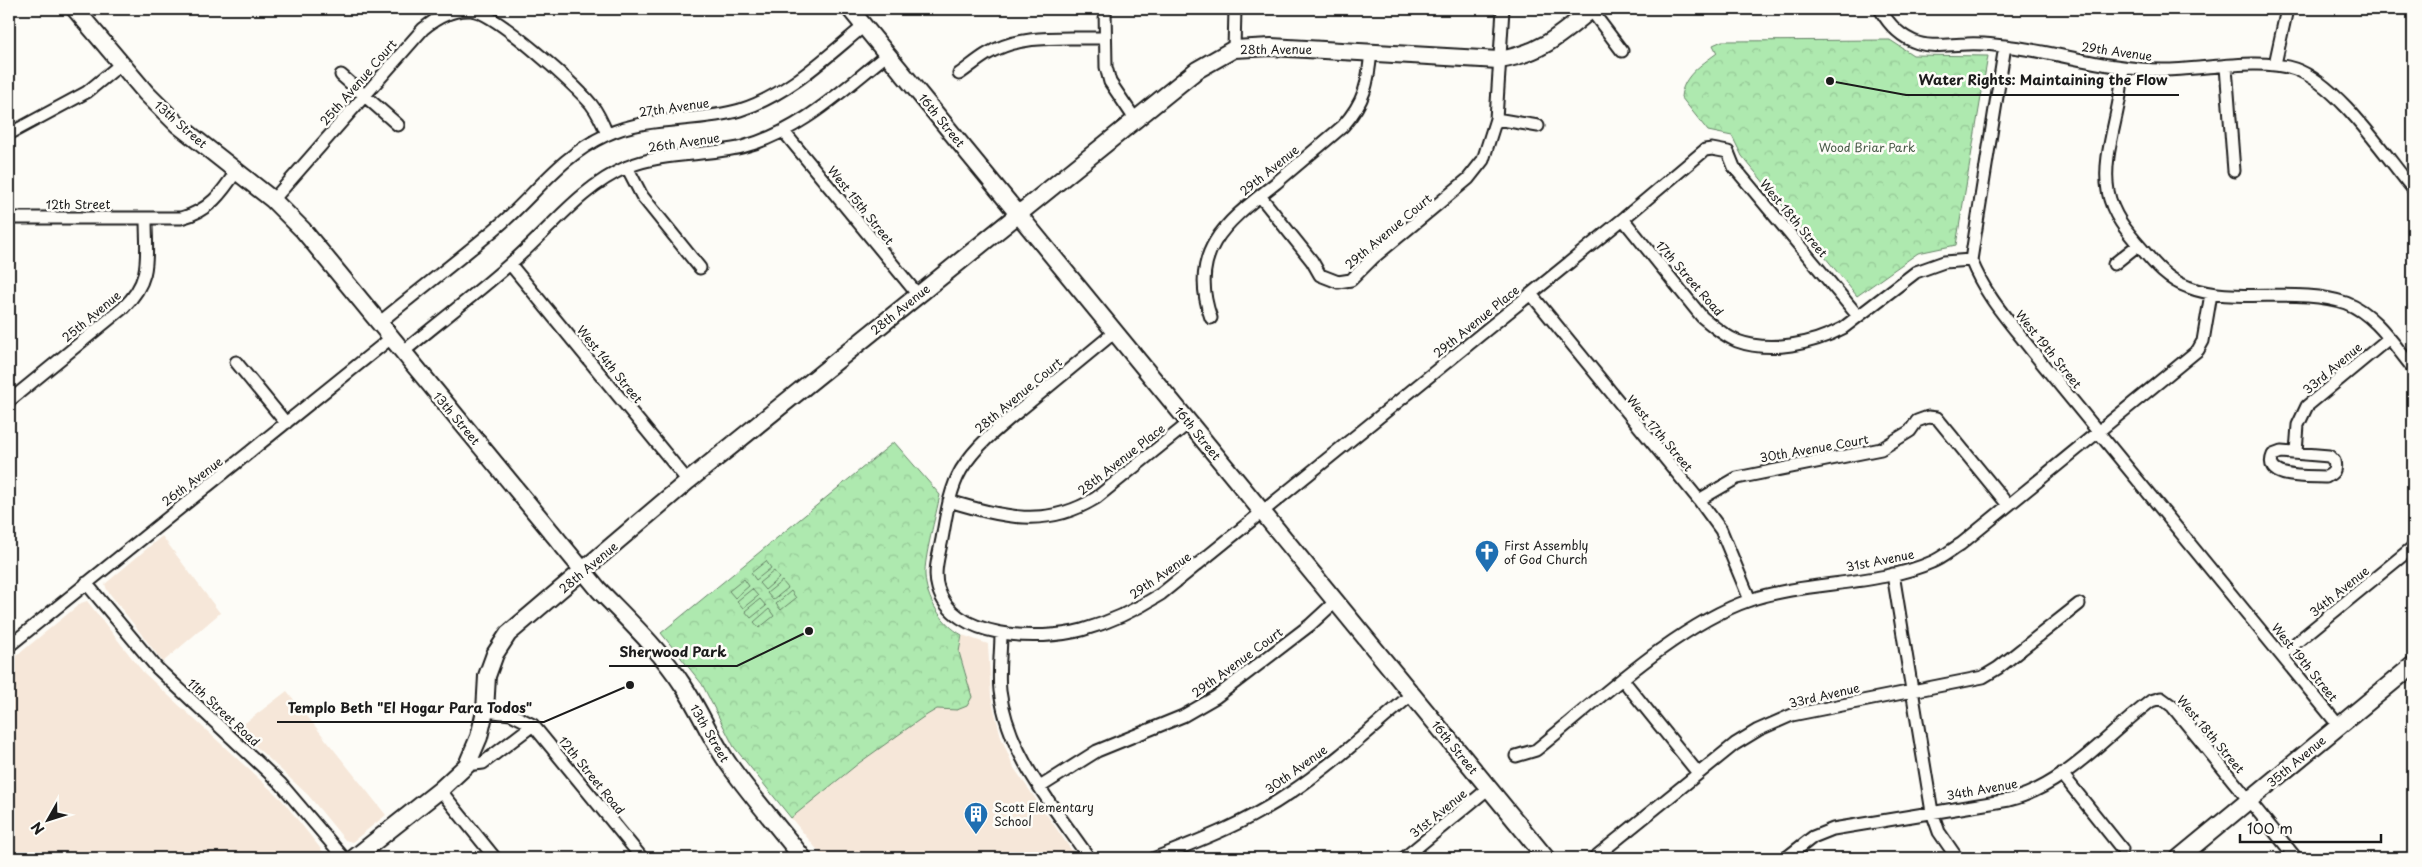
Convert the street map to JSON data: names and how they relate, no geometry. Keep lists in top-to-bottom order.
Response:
{
  "streets": {
    "street": [
      "28th Avenue",
      "29th Avenue",
      "25th Avenue Court",
      "27th Avenue",
      "16th Street",
      "13th Street",
      "26th Avenue",
      "12th Street",
      "West 15th Street",
      "West 18th Street",
      "29th Avenue Court",
      "17th Street Road",
      "25th Avenue",
      "29th Avenue Place",
      "West 19th Street",
      "West 14th Street",
      "33rd Avenue",
      "28th Avenue Court",
      "West 17th Street",
      "30th Avenue Court",
      "28th Avenue Place",
      "31st Avenue",
      "34th Avenue",
      "11th Street Road",
      "35th Avenue",
      "30th Avenue",
      "12th Street Road"
    ]
  },
  "crossings": [
    ["28th Avenue", "29th Avenue"],
    ["28th Avenue", "16th Street"],
    ["28th Avenue", "13th Street"],
    ["28th Avenue", "West 15th Street"],
    ["28th Avenue", "29th Avenue Court"],
    ["28th Avenue", "West 14th Street"],
    ["28th Avenue", "12th Street Road"],
    ["29th Avenue", "16th Street"],
    ["29th Avenue", "29th Avenue Court"],
    ["29th Avenue", "29th Avenue Place"],
    ["29th Avenue", "28th Avenue Court"],
    ["25th Avenue Court", "27th Avenue"],
    ["25th Avenue Court", "13th Street"],
    ["27th Avenue", "16th Street"],
    ["27th Avenue", "13th Street"],
    ["16th Street", "26th Avenue"],
    ["16th Street", "29th Avenue Court"],
    ["16th Street", "29th Avenue Place"],
    ["16th Street", "28th Avenue Court"],
    ["16th Street", "28th Avenue Place"],
    ["16th Street", "31st Avenue"],
    ["16th Street", "30th Avenue"],
    ["13th Street", "26th Avenue"],
    ["26th Avenue", "West 15th Street"],
    ["26th Avenue", "West 14th Street"],
    ["26th Avenue", "11th Street Road"],
    ["12th Street", "25th Avenue"],
    ["West 18th Street", "17th Street Road"],
    ["West 18th Street", "29th Avenue Place"],
    ["West 18th Street", "34th Avenue"],
    ["West 18th Street", "35th Avenue"],
    ["17th Street Road", "29th Avenue Place"],
    ["29th Avenue Place", "West 17th Street"],
    ["West 19th Street", "31st Avenue"],
    ["West 19th Street", "34th Avenue"],
    ["West 19th Street", "35th Avenue"],
    ["28th Avenue Court", "28th Avenue Place"],
    ["West 17th Street", "30th Avenue Court"],
    ["West 17th Street", "31st Avenue"],
    ["30th Avenue Court", "31st Avenue"]
  ],
  "parks": ["Wood Briar Park"],
  "places": {
    "other": ["Water Rights: Maintaining the Flow", "Sherwood Park", "Templo Beth \"El Hogar Para Todos\""],
    "church": ["First Assembly of God Church"],
    "building": ["Scott Elementary School"]
  },
  "scale_bar": "100 m",
  "north": "bottom left"
}
